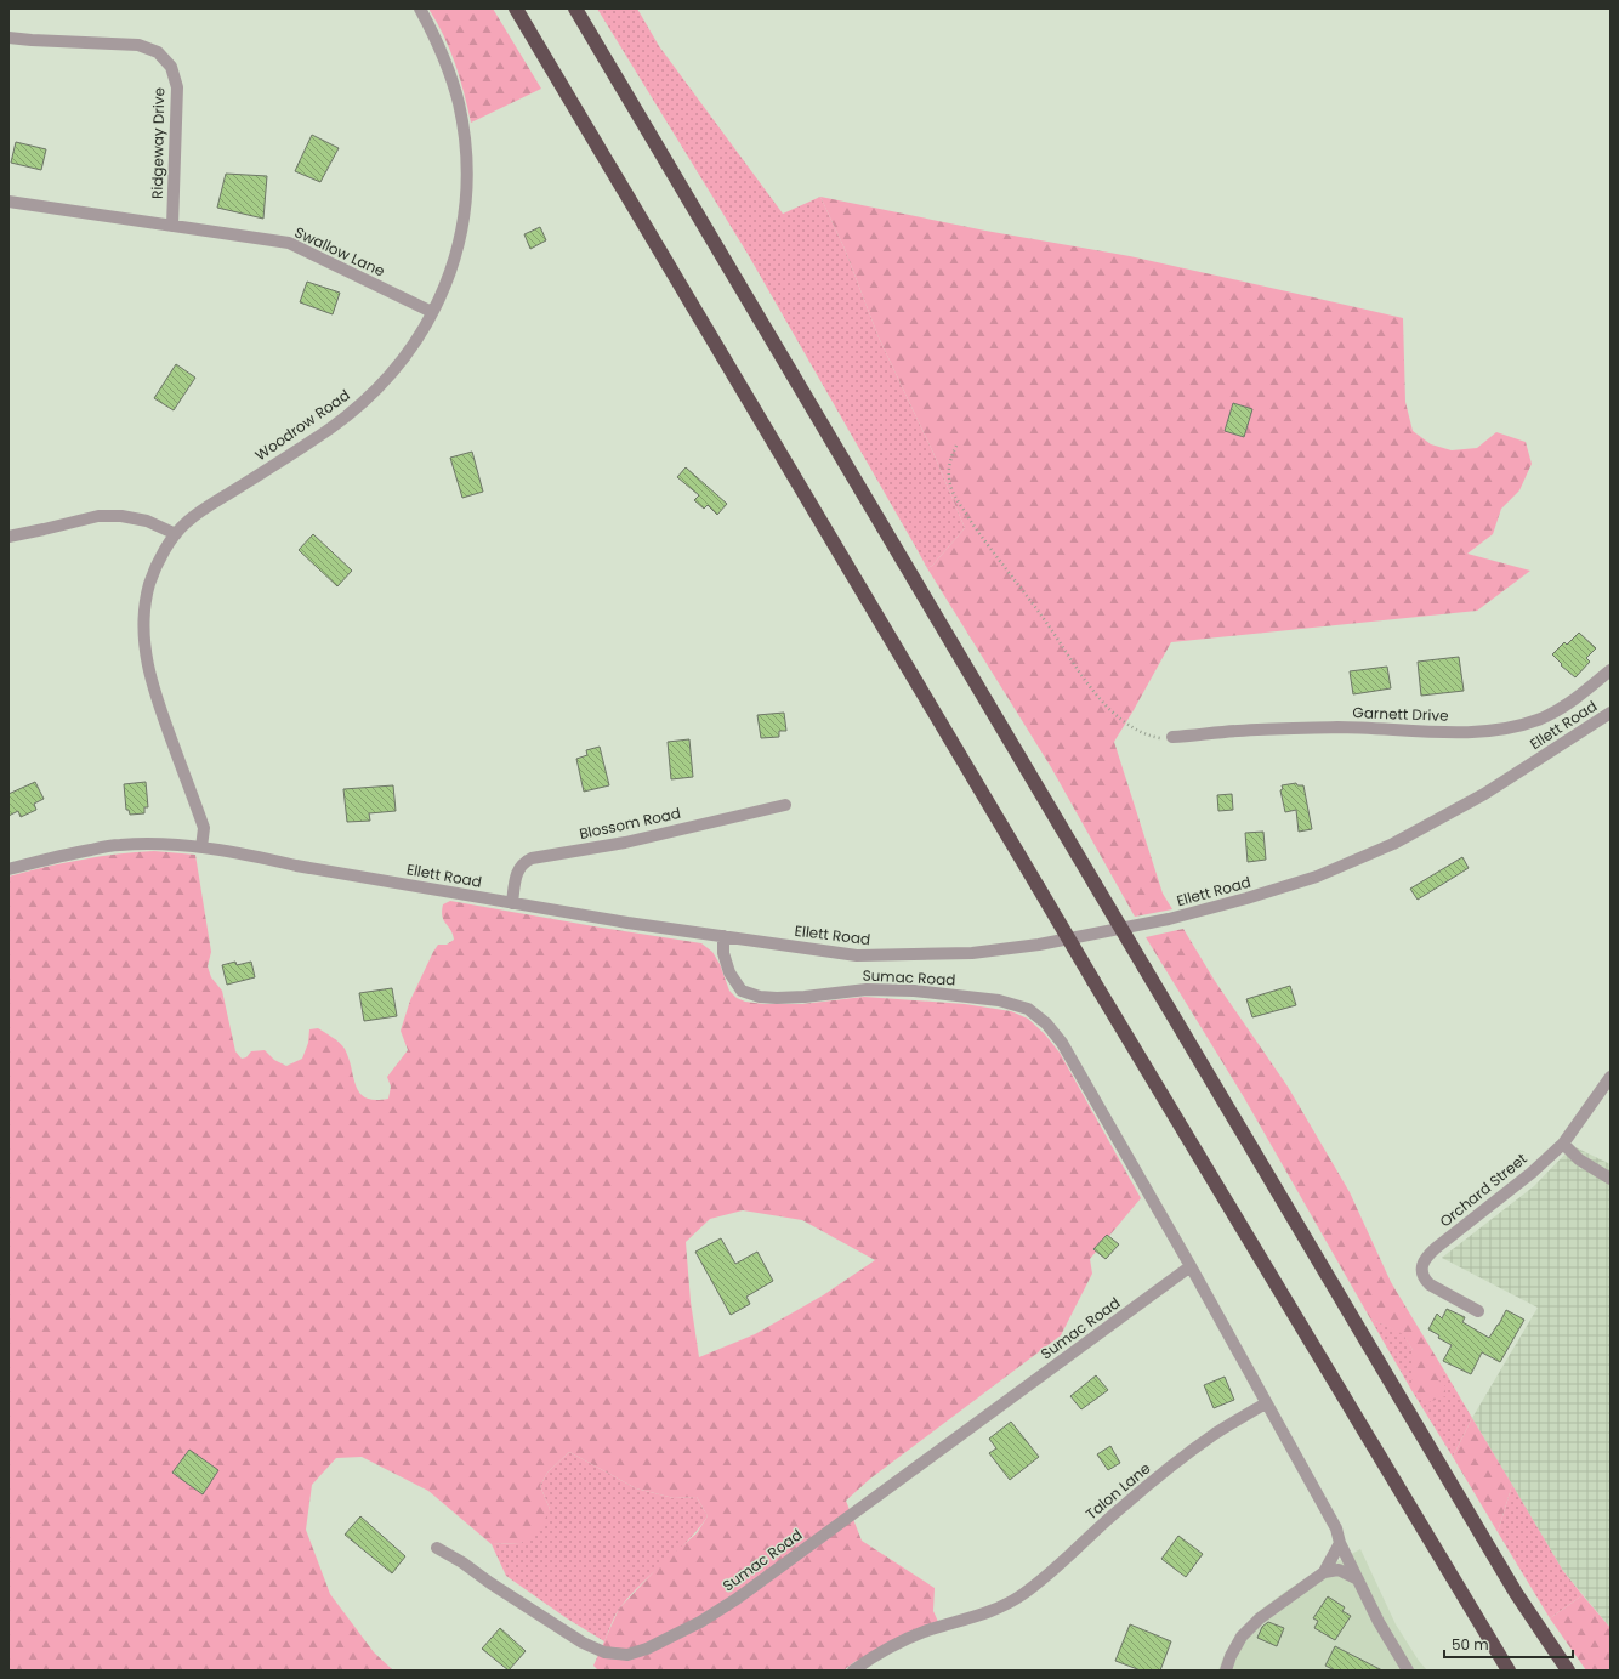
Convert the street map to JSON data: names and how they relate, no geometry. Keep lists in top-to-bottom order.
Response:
{
  "streets": {
    "street": [
      "Ridgeway Drive",
      "Swallow Lane",
      "Woodrow Road",
      "Garnett Drive",
      "Ellett Road",
      "Blossom Road",
      "Sumac Road",
      "Orchard Street",
      "Talon Lane"
    ]
  },
  "crossings": [
    ["Ridgeway Drive", "Swallow Lane"],
    ["Swallow Lane", "Woodrow Road"],
    ["Woodrow Road", "Ellett Road"],
    ["Ellett Road", "Blossom Road"],
    ["Ellett Road", "Sumac Road"]
  ],
  "scale_bar": "50 m"
}
